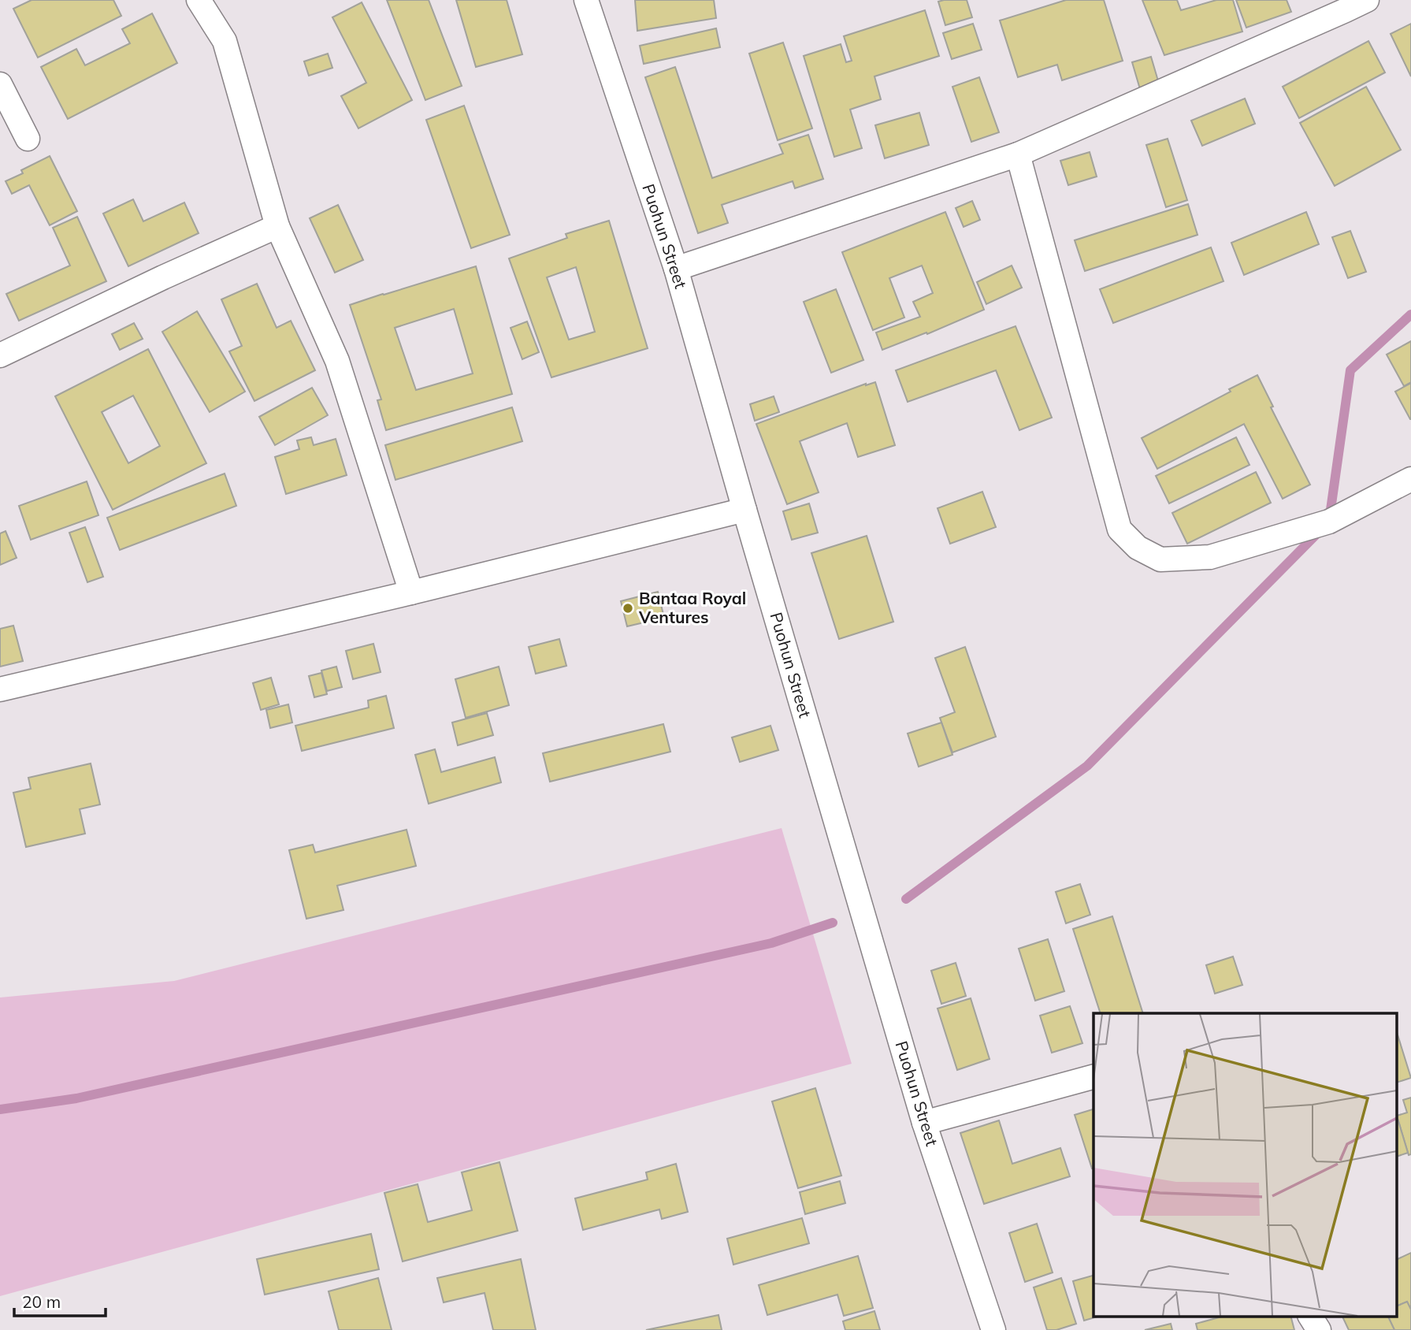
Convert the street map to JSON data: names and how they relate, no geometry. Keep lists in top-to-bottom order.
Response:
{
  "streets": {
    "street": ["Puohun Street"]
  },
  "places": ["Bantaa Royal Ventures"],
  "scale_bar": "20 m"
}
